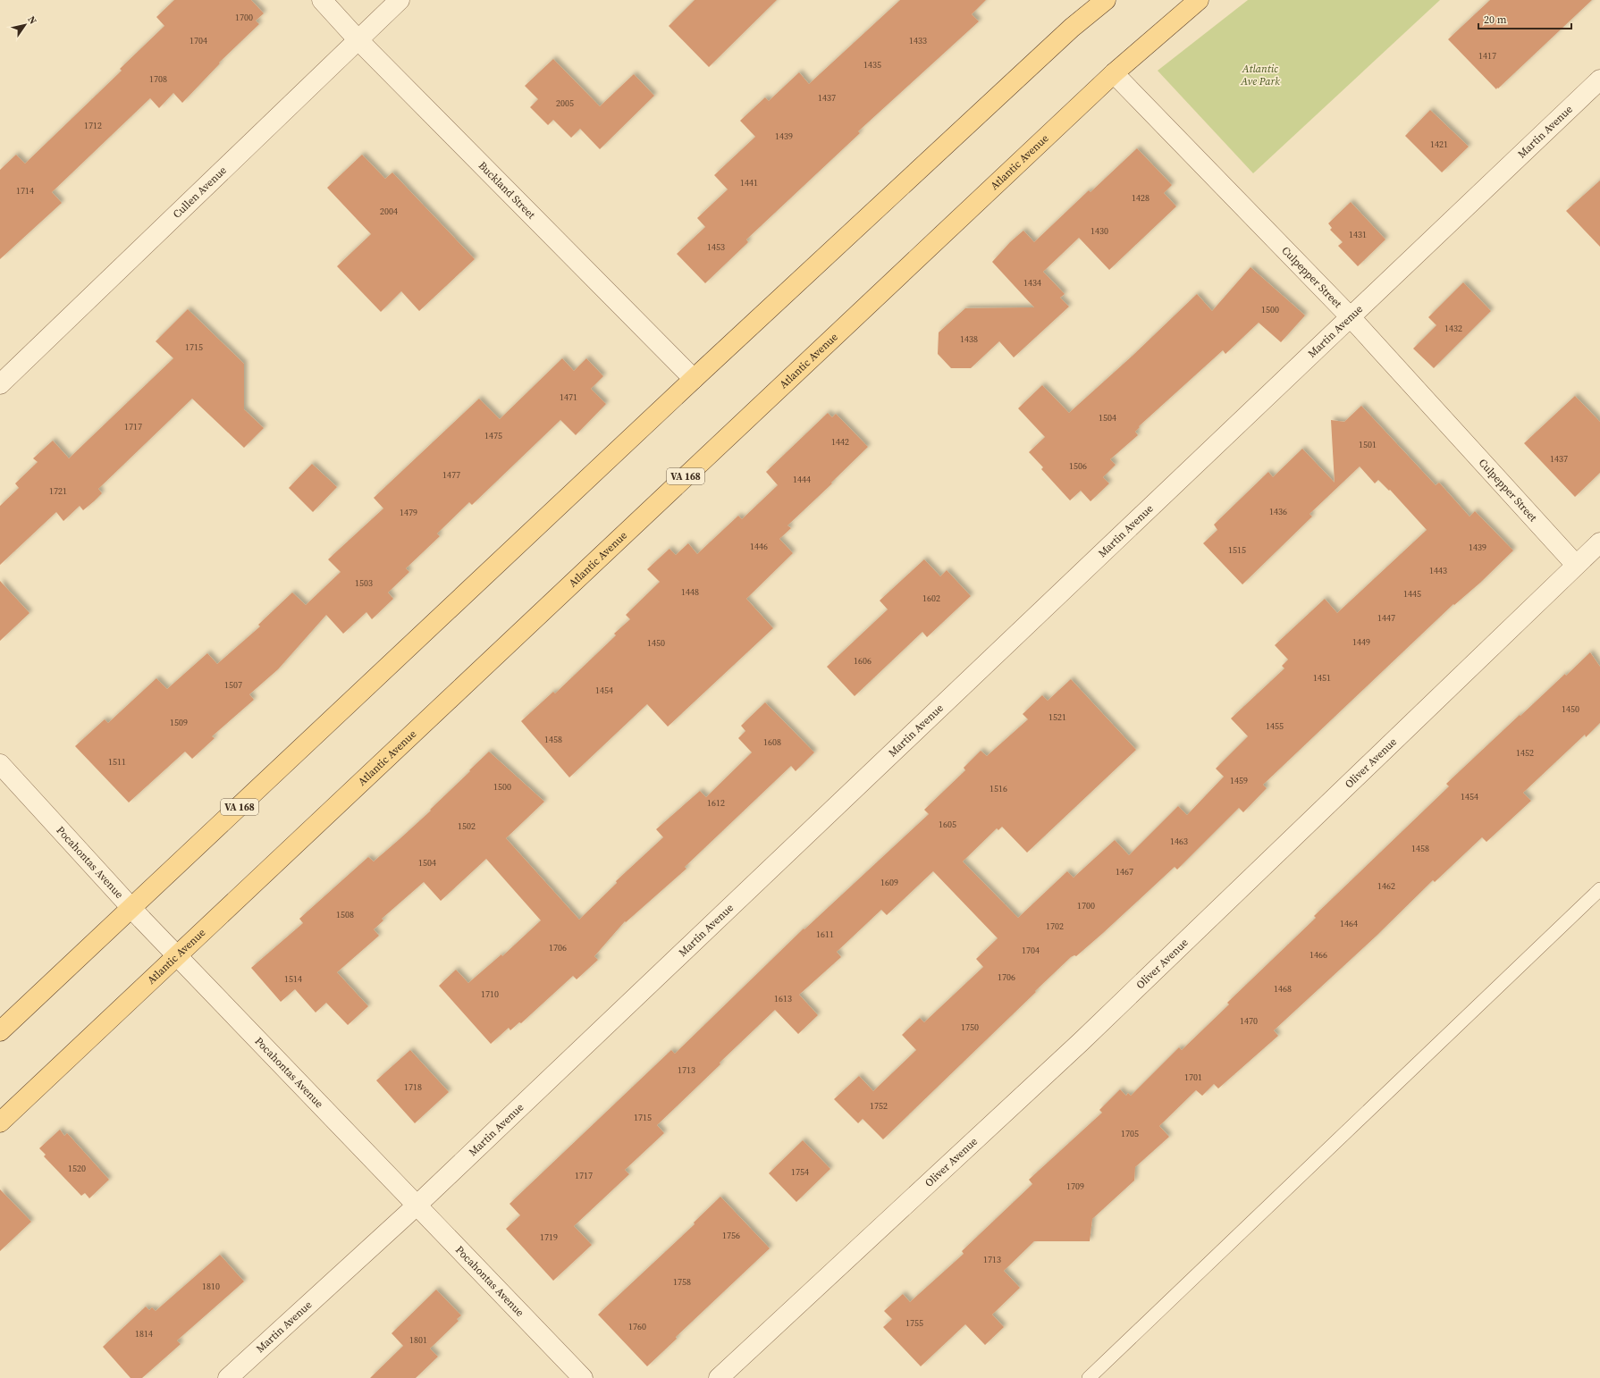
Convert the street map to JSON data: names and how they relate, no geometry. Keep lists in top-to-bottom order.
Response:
{
  "streets": {
    "main road": ["Atlantic Avenue", "VA 168"],
    "street": [
      "Martin Avenue",
      "Buckland Street",
      "Cullen Avenue",
      "Culpepper Street",
      "Oliver Avenue",
      "Pocahontas Avenue"
    ]
  },
  "crossings": [
    ["Martin Avenue", "Culpepper Street"],
    ["Martin Avenue", "Pocahontas Avenue"],
    ["Atlantic Avenue", "Culpepper Street"],
    ["Atlantic Avenue", "Pocahontas Avenue"],
    ["Buckland Street", "Cullen Avenue"],
    ["Buckland Street", "VA 168"],
    ["Culpepper Street", "Oliver Avenue"],
    ["VA 168", "Pocahontas Avenue"]
  ],
  "parks": ["Atlantic Ave Park"],
  "house_numbers": [
    "1700",
    "1704",
    "1433",
    "1417",
    "1435",
    "1708",
    "1437",
    "2005",
    "1712",
    "1439",
    "1421",
    "1441",
    "1714",
    "1428",
    "2004",
    "1430",
    "1431",
    "1453",
    "1434",
    "1500",
    "1432",
    "1438",
    "1715",
    "1471",
    "1504",
    "1717",
    "1475",
    "1442",
    "1501",
    "1437",
    "1506",
    "1477",
    "1444",
    "1721",
    "1436",
    "1479",
    "1446",
    "1439",
    "1515",
    "1443",
    "1503",
    "1448",
    "1445",
    "1602",
    "1447",
    "1449",
    "1450",
    "1606",
    "1451",
    "1507",
    "1454",
    "1450",
    "1521",
    "1509",
    "1455",
    "1458",
    "1608",
    "1452",
    "1511",
    "1459",
    "1500",
    "1516",
    "1454",
    "1612",
    "1605",
    "1502",
    "1463",
    "1458",
    "1504",
    "1467",
    "1609",
    "1462",
    "1700",
    "1508",
    "1464",
    "1702",
    "1611",
    "1706",
    "1704",
    "1466",
    "1706",
    "1514",
    "1468",
    "1710",
    "1613",
    "1470",
    "1750",
    "1713",
    "1701",
    "1718",
    "1752",
    "1715",
    "1705",
    "1520",
    "1754",
    "1717",
    "1709",
    "1756",
    "1719",
    "1713",
    "1758",
    "1810",
    "1755",
    "1760",
    "1814",
    "1801"
  ],
  "scale_bar": "20 m",
  "north": "top right"
}
